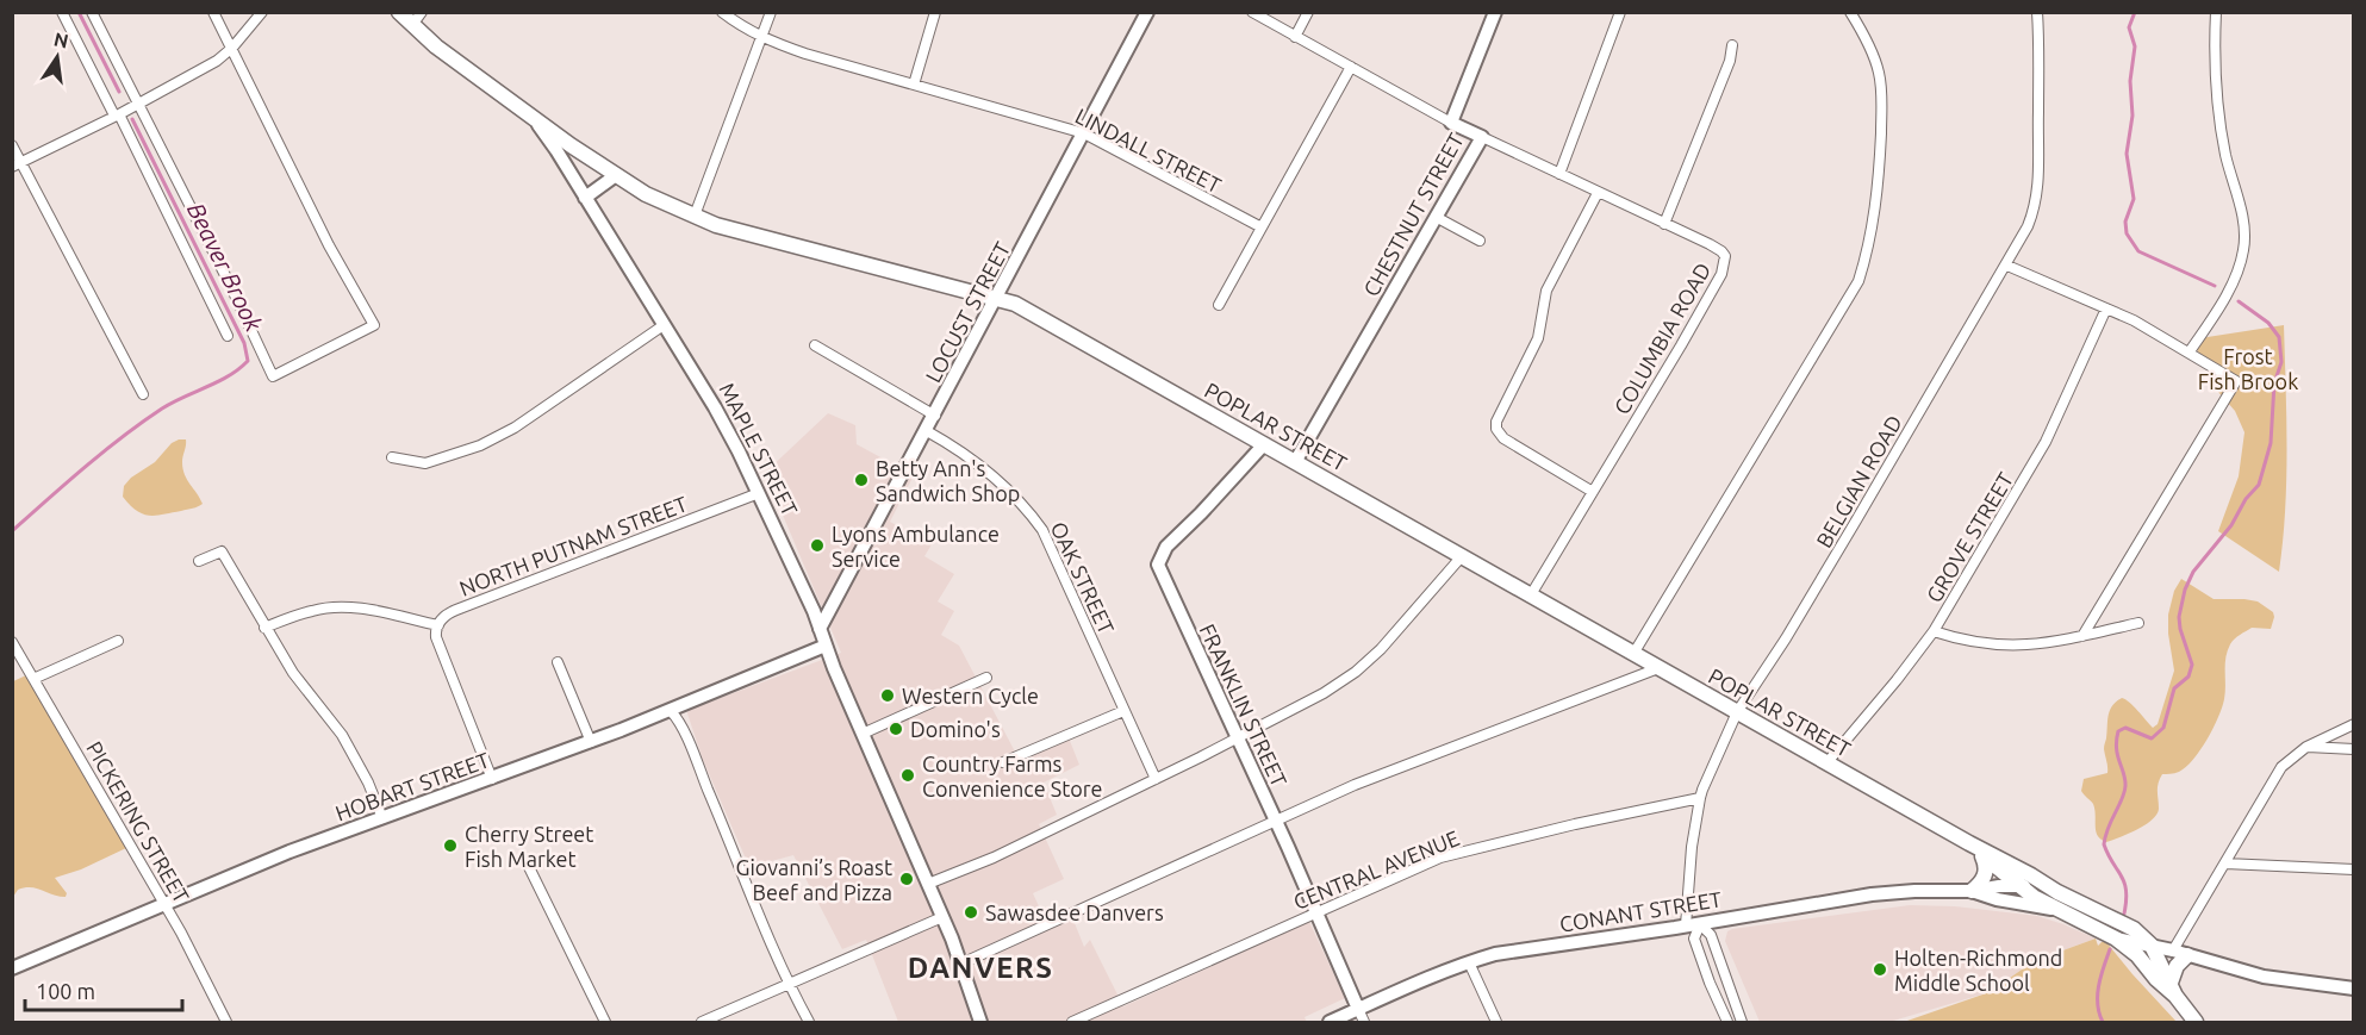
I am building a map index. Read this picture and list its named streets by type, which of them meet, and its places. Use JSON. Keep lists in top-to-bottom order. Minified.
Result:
{"streets":{"main road":["CHESTNUT STREET","LOCUST STREET","POPLAR STREET","MAPLE STREET","FRANKLIN STREET","HOBART STREET","CONANT STREET"],"street":["LINDALL STREET","COLUMBIA ROAD","BELGIAN ROAD","GROVE STREET","NORTH PUTNAM STREET","OAK STREET","PICKERING STREET","CENTRAL AVENUE"]},"crossings":[["LINDALL STREET","LOCUST STREET"],["CHESTNUT STREET","COLUMBIA ROAD"],["CHESTNUT STREET","POPLAR STREET"],["LOCUST STREET","POPLAR STREET"],["LOCUST STREET","MAPLE STREET"],["LOCUST STREET","OAK STREET"],["COLUMBIA ROAD","POPLAR STREET"],["POPLAR STREET","MAPLE STREET"],["POPLAR STREET","BELGIAN ROAD"],["POPLAR STREET","GROVE STREET"],["POPLAR STREET","FRANKLIN STREET"],["POPLAR STREET","CONANT STREET"],["MAPLE STREET","NORTH PUTNAM STREET"],["MAPLE STREET","HOBART STREET"],["FRANKLIN STREET","CENTRAL AVENUE"],["FRANKLIN STREET","CONANT STREET"],["HOBART STREET","PICKERING STREET"]],"districts":["DANVERS"],"water":["Beaver Brook"],"parks":["Frost Fish Brook"],"places":["Betty Ann's Sandwich Shop","Lyons Ambulance Service","Western Cycle","Domino's","Country Farms Convenience Store","Cherry Street Fish Market","Giovanni’s Roast Beef and Pizza","Sawasdee Danvers","Holten-Richmond Middle School"],"scale_bar":"100 m","north":"top"}
